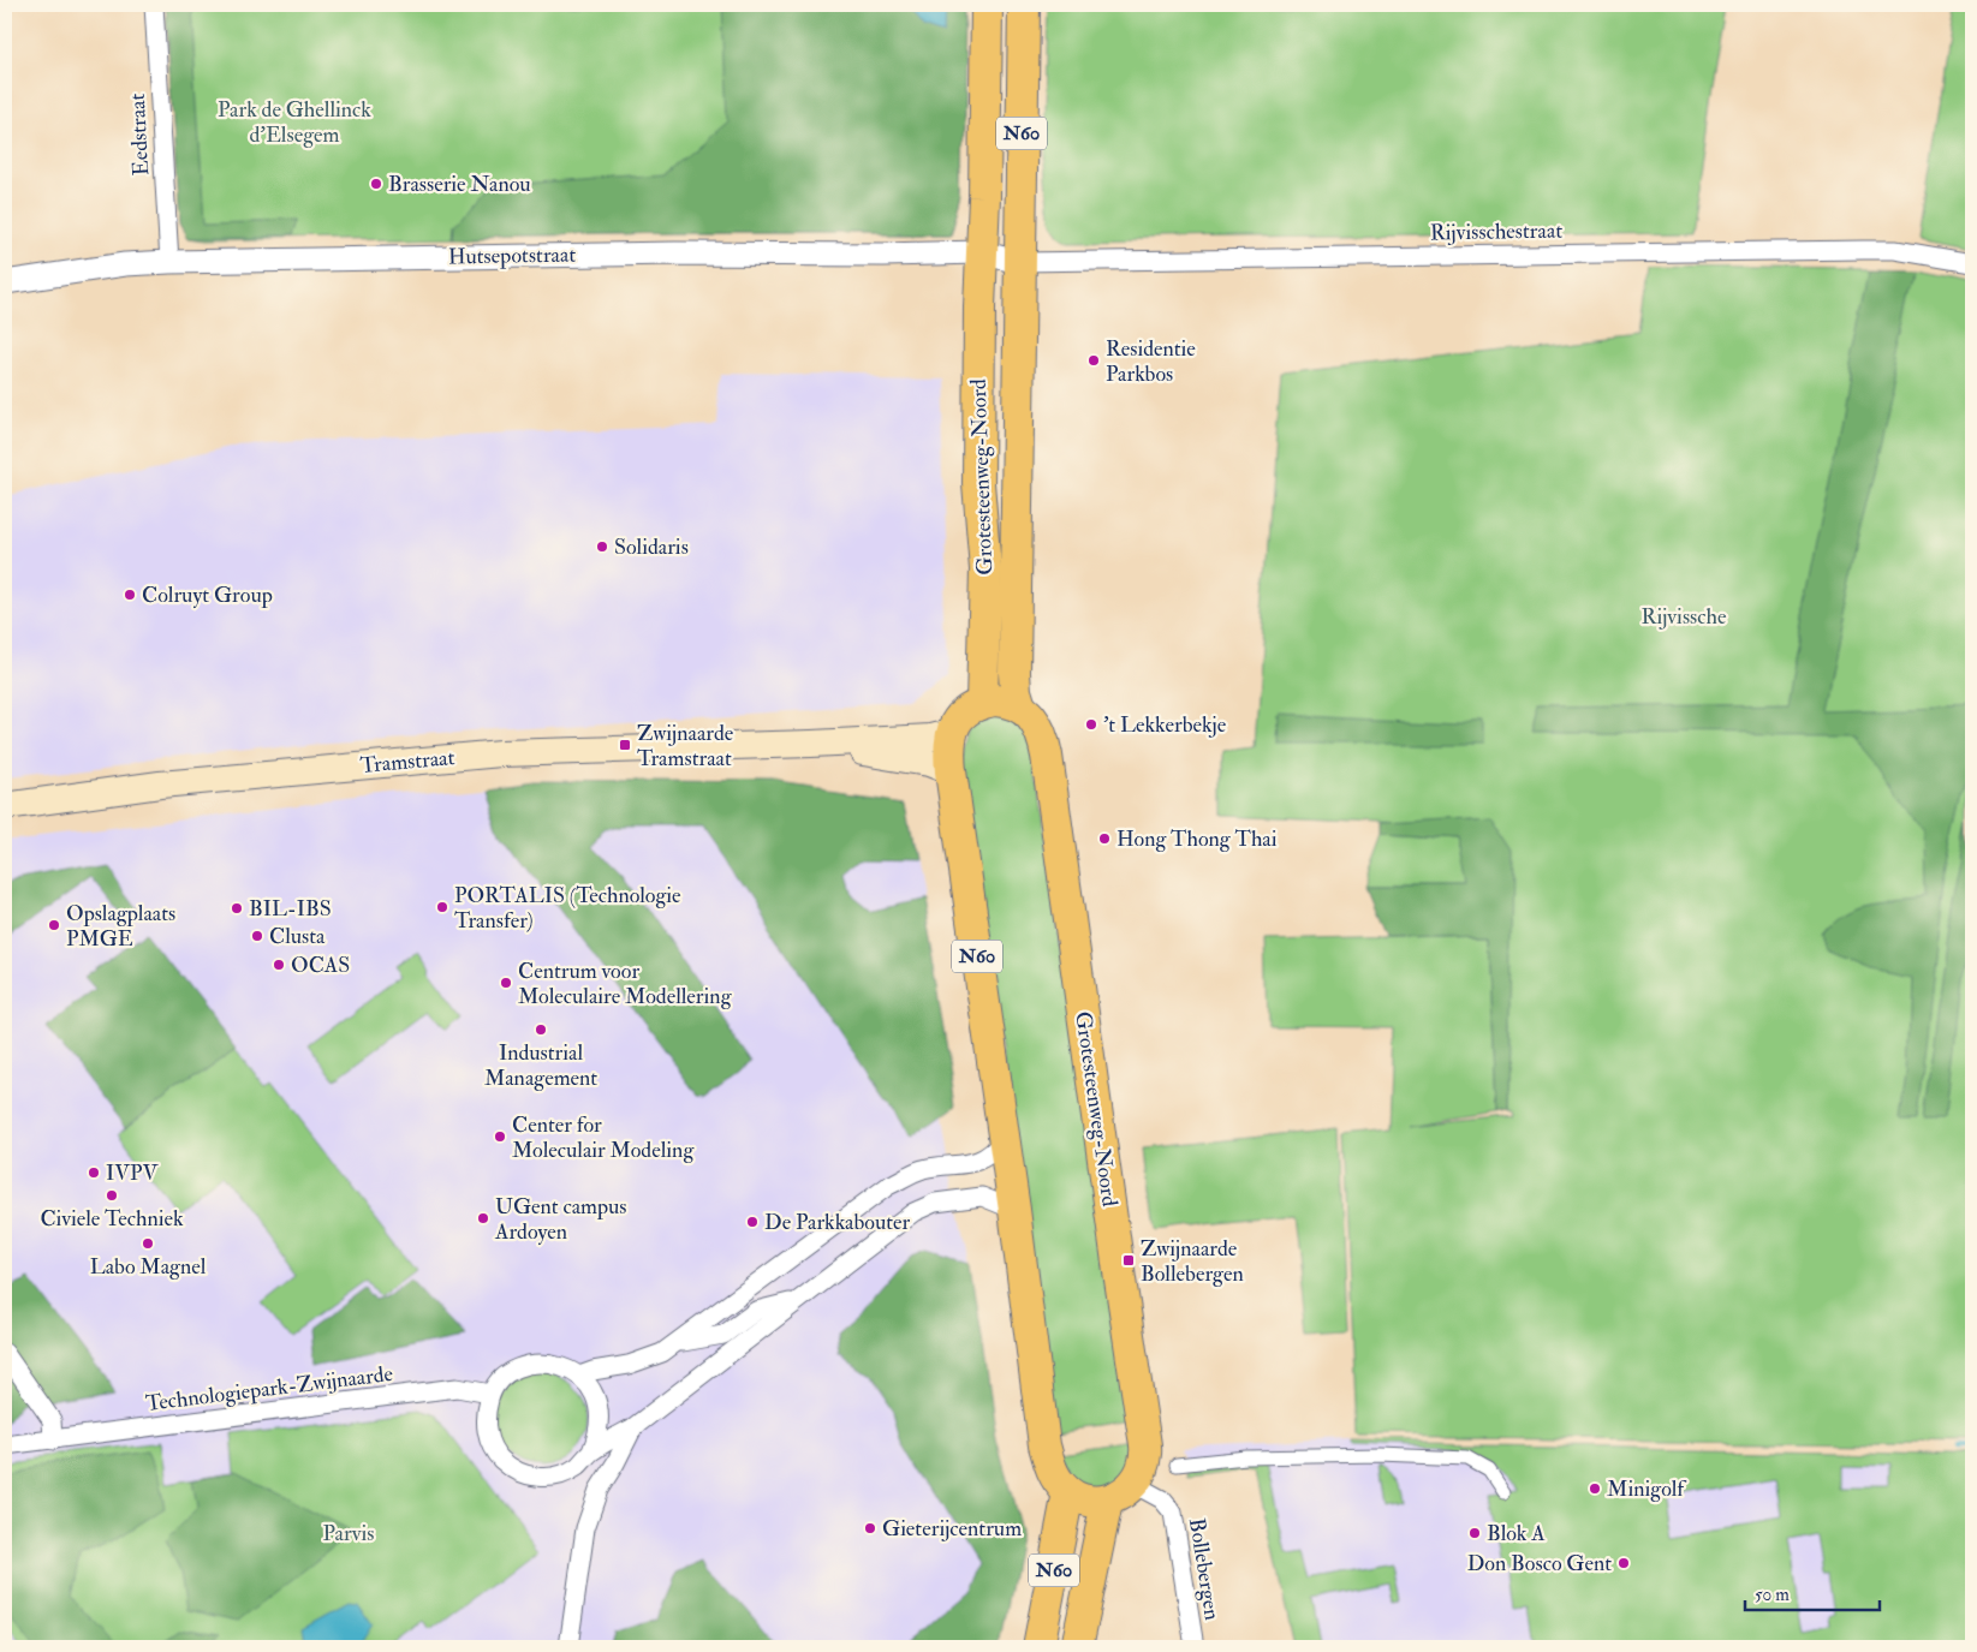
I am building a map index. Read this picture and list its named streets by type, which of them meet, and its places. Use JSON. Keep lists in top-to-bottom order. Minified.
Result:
{"streets":{"highway":["N60","Grotesteenweg-Noord"],"main road":["Tramstraat"],"street":["Eedstraat","Rijvisschestraat","Hutsepotstraat","Technologiepark-Zwijnaarde","Bollebergen"]},"crossings":[["N60","Rijvisschestraat"],["N60","Hutsepotstraat"],["N60","Grotesteenweg-Noord"],["N60","Tramstraat"],["Eedstraat","Hutsepotstraat"],["Rijvisschestraat","Hutsepotstraat"],["Rijvisschestraat","Grotesteenweg-Noord"],["Hutsepotstraat","Grotesteenweg-Noord"],["Grotesteenweg-Noord","Bollebergen"]],"parks":["Park de Ghellinck d'Elsegem","Rijvissche","Parvis"],"places":{"other":["Brasserie Nanou","Residentie Parkbos","Solidaris","Colruyt Group","'t Lekkerbekje","Hong Thong Thai","PORTALIS (Technologie Transfer)","BIL-IBS","Opslagplaats PMGE","Clusta","OCAS","Centrum voor Moleculaire Modellering","Industrial Management","Center for Moleculair Modeling","IVPV","Civiele Techniek","UGent campus Ardoyen","De Parkkabouter","Labo Magnel","Minigolf","Gieterijcentrum","Blok A","Don Bosco Gent"],"transit":["Zwijnaarde Tramstraat","Zwijnaarde Bollebergen"]},"scale_bar":"50 m"}
